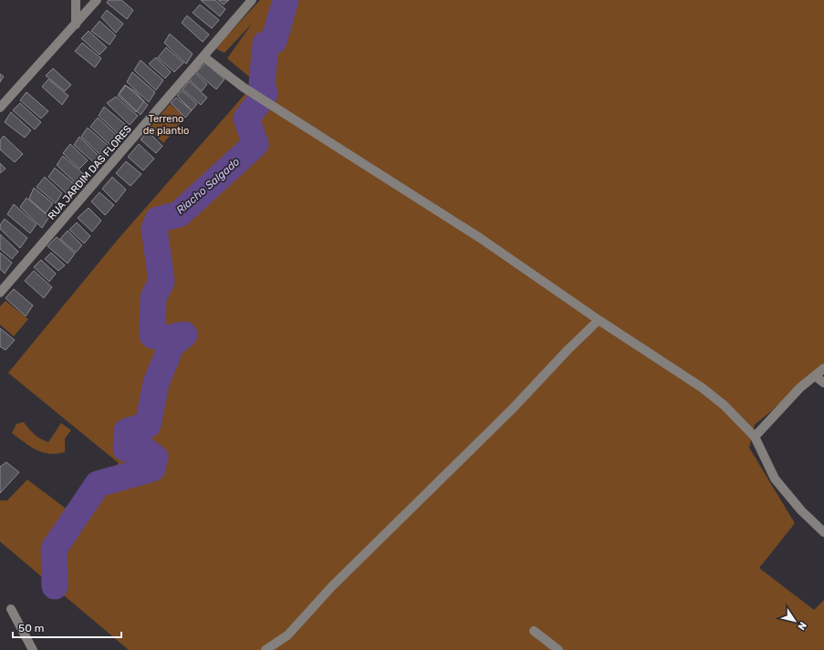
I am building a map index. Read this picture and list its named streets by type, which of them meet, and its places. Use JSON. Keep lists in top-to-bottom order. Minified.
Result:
{"streets":{"street":["RUA JARDIM DAS FLORES"]},"water":["Riacho Salgado"],"parks":["Terreno de plantio"],"scale_bar":"50 m","north":"bottom right"}
